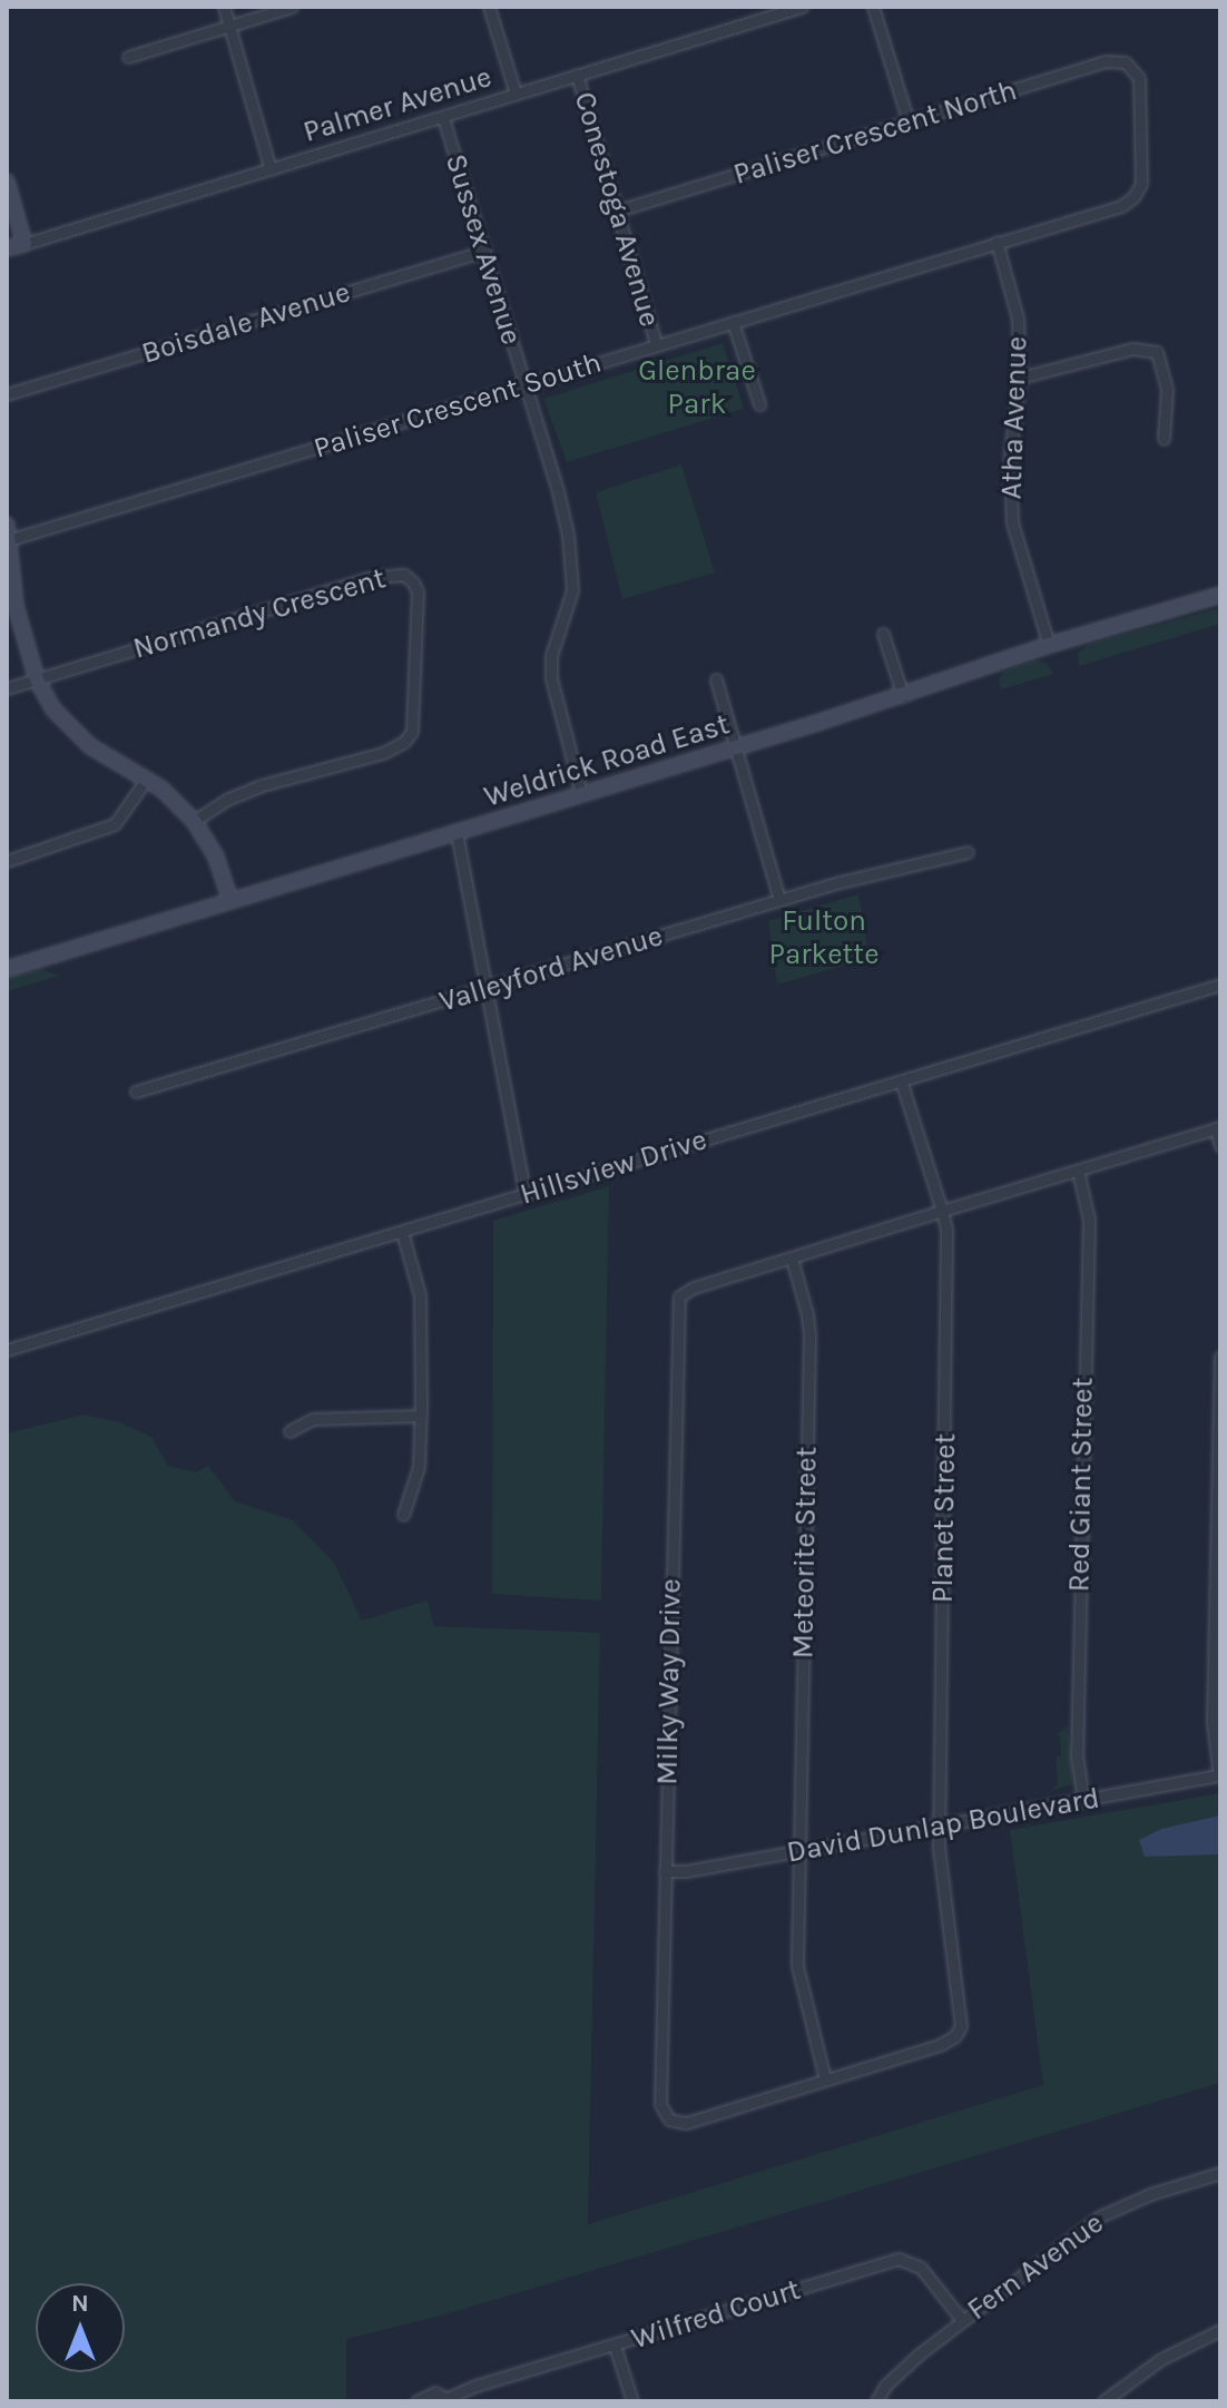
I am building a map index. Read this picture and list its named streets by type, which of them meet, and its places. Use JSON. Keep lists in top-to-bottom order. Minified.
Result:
{"streets":{"street":["Palmer Avenue","Paliser Crescent North","Conestoga Avenue","Sussex Avenue","Boisdale Avenue","Paliser Crescent South","Atha Avenue","Normandy Crescent","Weldrick Road East","Valleyford Avenue","Hillsview Drive","Red Giant Street","Planet Street","Meteorite Street","Milky Way Drive","David Dunlap Boulevard","Fern Avenue","Wilfred Court"]},"crossings":[["Palmer Avenue","Conestoga Avenue"],["Palmer Avenue","Sussex Avenue"],["Paliser Crescent North","Conestoga Avenue"],["Paliser Crescent North","Paliser Crescent South"],["Conestoga Avenue","Paliser Crescent South"],["Sussex Avenue","Boisdale Avenue"],["Sussex Avenue","Paliser Crescent South"],["Sussex Avenue","Weldrick Road East"],["Paliser Crescent South","Atha Avenue"],["Atha Avenue","Weldrick Road East"],["Hillsview Drive","Planet Street"],["Red Giant Street","Milky Way Drive"],["Red Giant Street","David Dunlap Boulevard"],["Planet Street","Milky Way Drive"],["Planet Street","David Dunlap Boulevard"],["Meteorite Street","Milky Way Drive"],["Meteorite Street","David Dunlap Boulevard"],["Milky Way Drive","David Dunlap Boulevard"],["Fern Avenue","Wilfred Court"]],"parks":["Glenbrae Park","Fulton Parkette"],"north":"top"}
